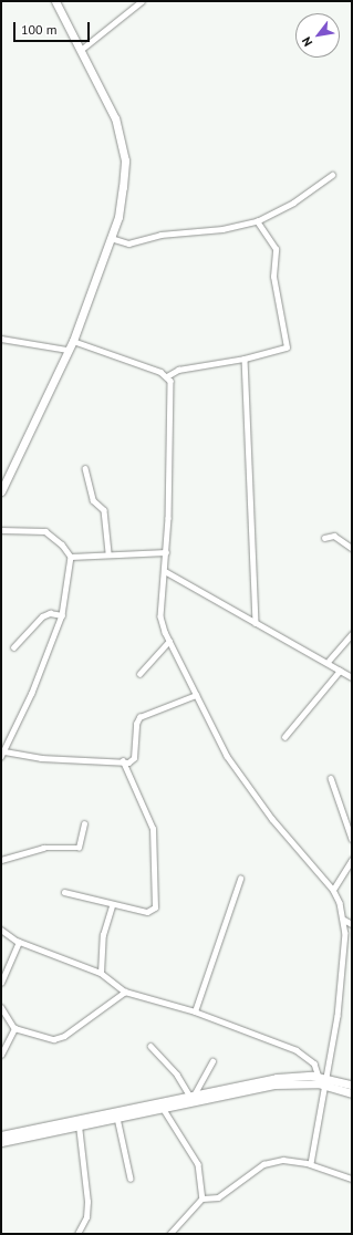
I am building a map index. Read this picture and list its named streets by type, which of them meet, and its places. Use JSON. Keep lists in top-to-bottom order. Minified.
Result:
{"scale_bar":"100 m","north":"bottom left"}
